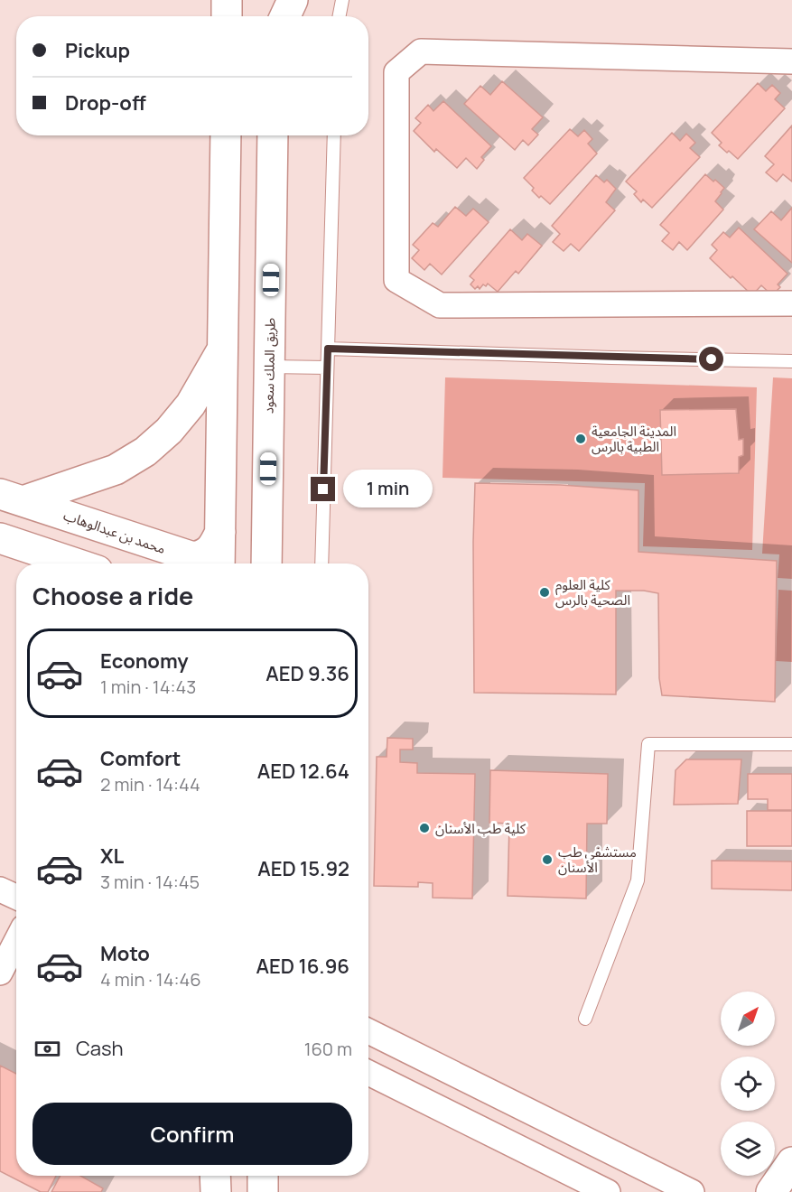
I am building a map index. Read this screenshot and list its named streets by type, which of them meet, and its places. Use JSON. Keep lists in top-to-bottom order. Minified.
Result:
{"streets":{"street":["طريق الملك سعود","محمد بن عبدالوهاب"]},"places":["المدينة الجامعية الطبية بالرس","كلية العلوم الصحية بالرس","كلية طب الأسنان","مستشفى طب الأسنان"],"north":"top right","page":{"banner":["Pickup","Drop-off"],"bubble":"1 min","heading":"Choose a ride","list":[{"name":"Economy","note":"1 min · 14:43","value":"AED 9.36"},{"name":"Comfort","note":"2 min · 14:44","value":"AED 12.64"},{"name":"XL","note":"3 min · 14:45","value":"AED 15.92"},{"name":"Moto","note":"4 min · 14:46","value":"AED 16.96"}],"pay":["Cash","160 m"],"buttons":"Confirm"}}
